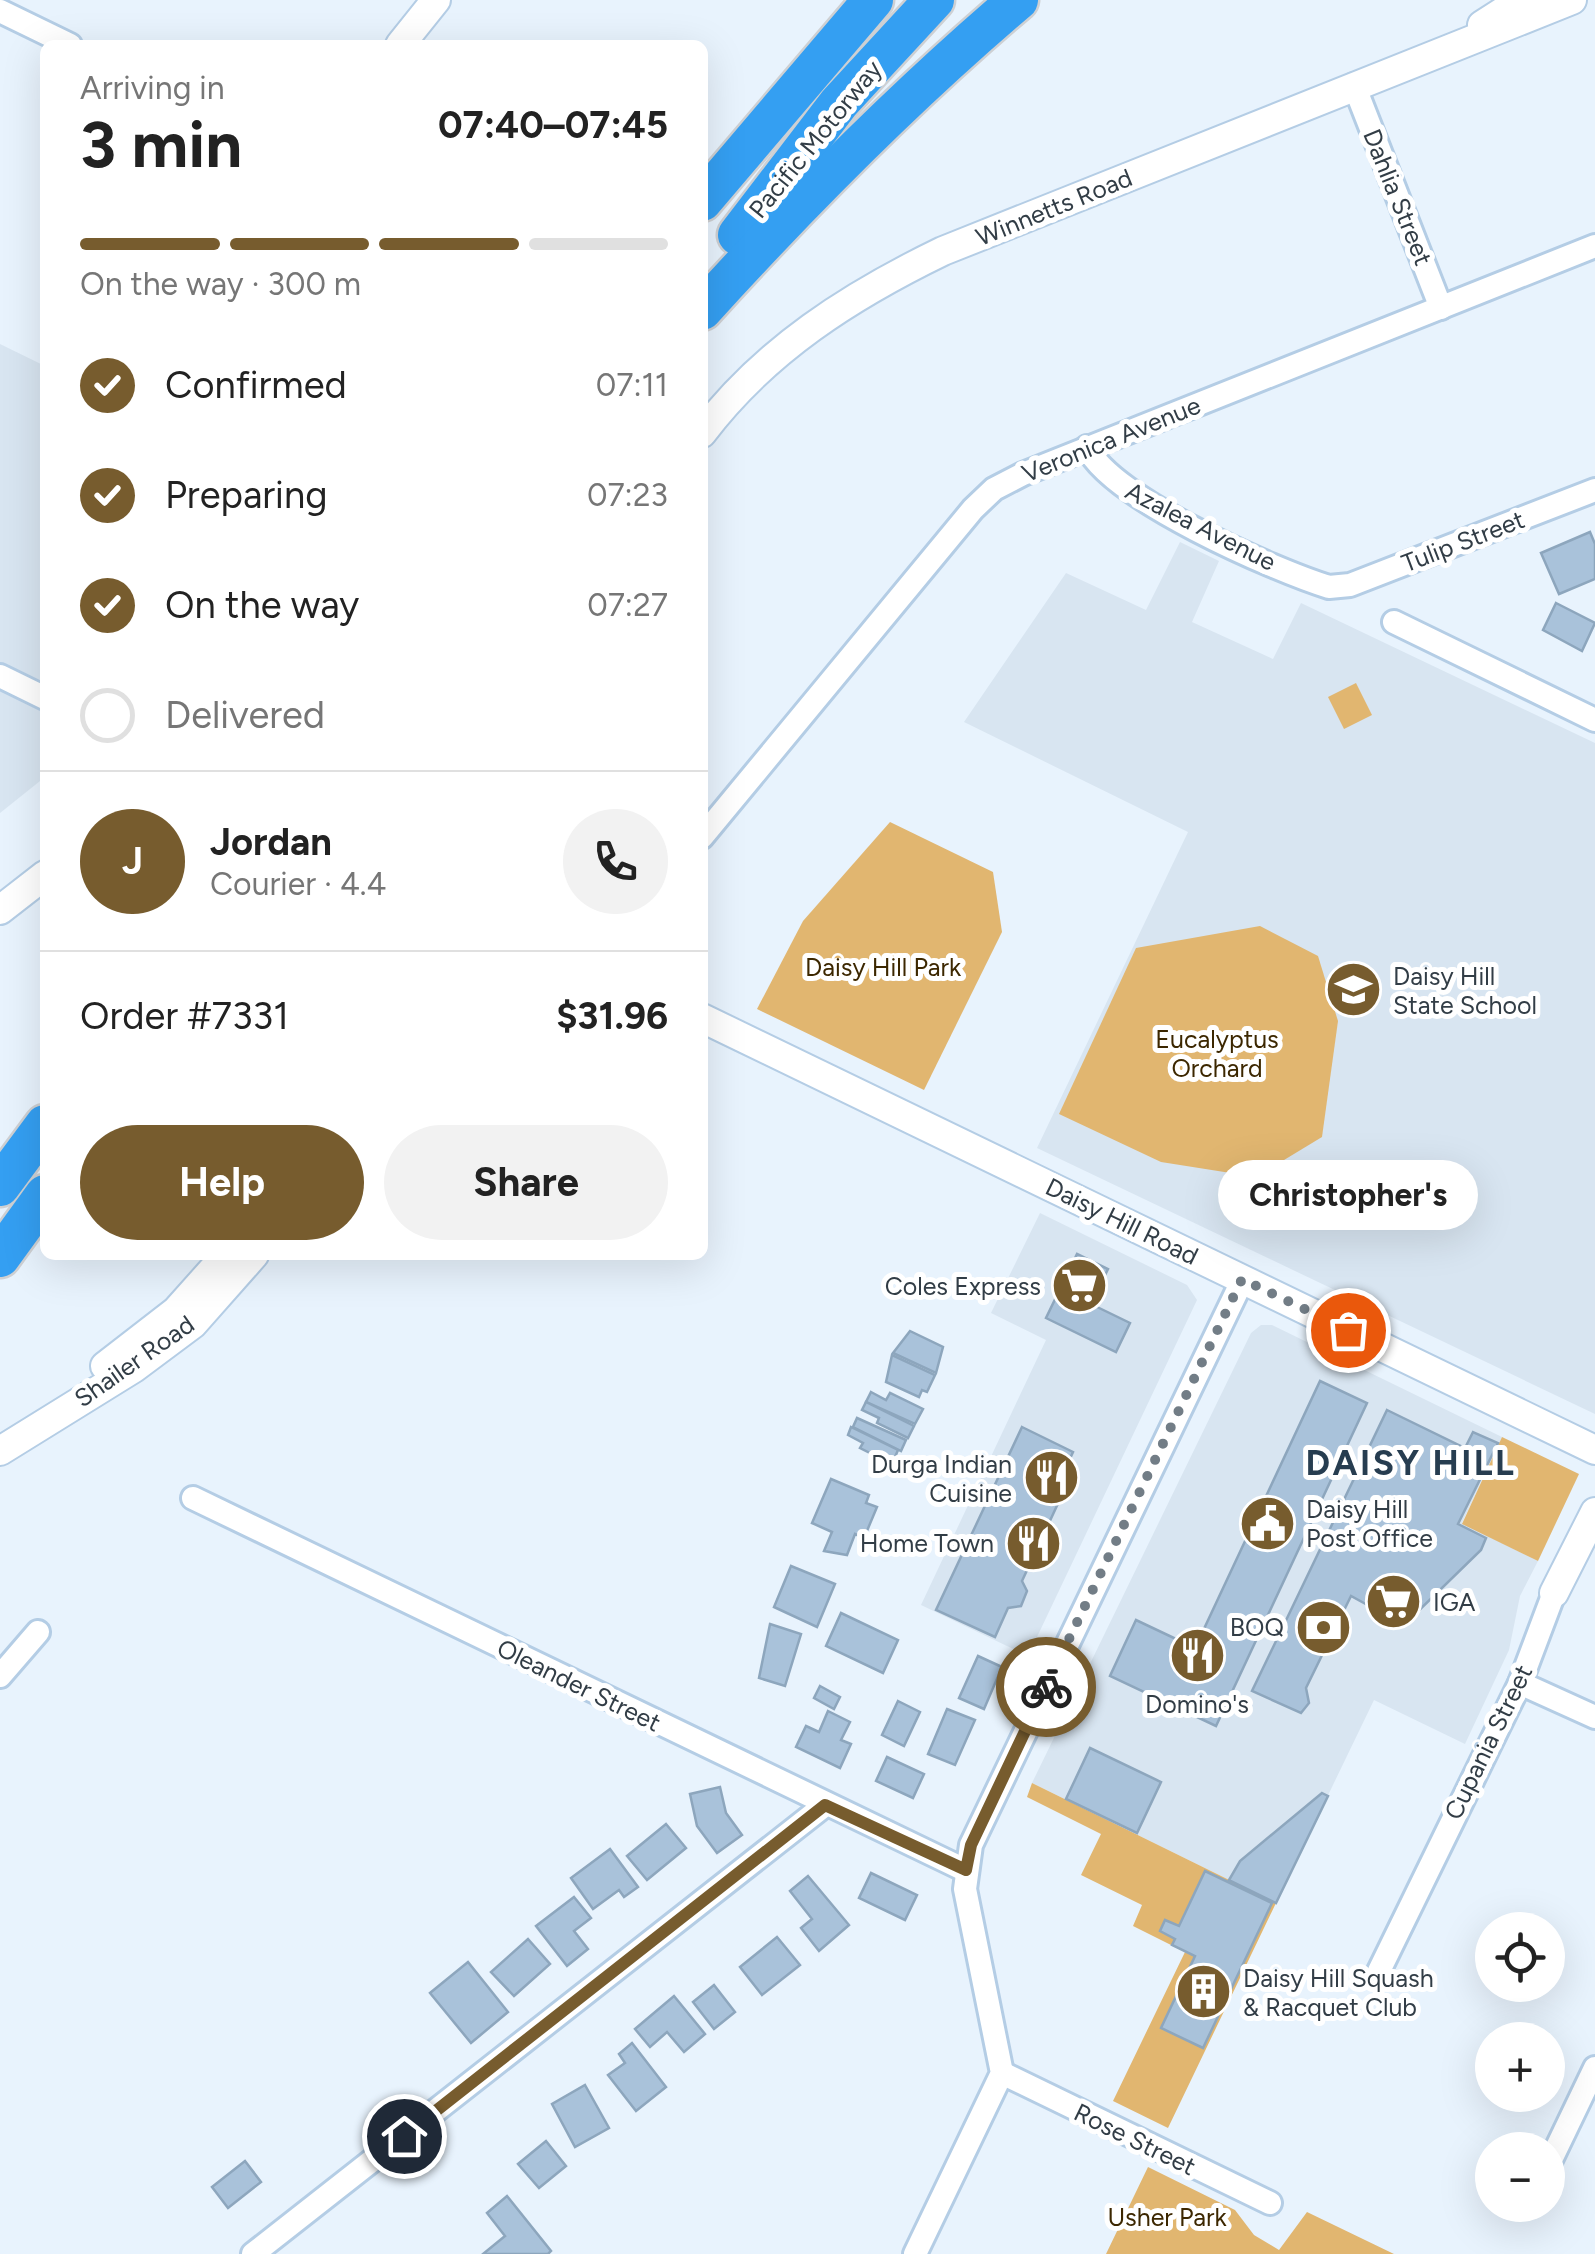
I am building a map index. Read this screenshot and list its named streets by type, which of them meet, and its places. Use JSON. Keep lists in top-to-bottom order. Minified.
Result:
{"streets":{"highway":["Pacific Motorway"],"street":["Dahlia Street","Winnetts Road","Veronica Avenue","Azalea Avenue","Tulip Street","Daisy Hill Road","Shailer Road","Oleander Street","Cupania Street","Rose Street"]},"crossings":[["Dahlia Street","Winnetts Road"],["Dahlia Street","Veronica Avenue"],["Veronica Avenue","Azalea Avenue"],["Azalea Avenue","Tulip Street"]],"districts":["DAISY HILL"],"parks":["Daisy Hill Park","Eucalyptus Orchard","Usher Park"],"places":{"school or university":["Daisy Hill State School"],"supermarket":["Coles Express","IGA"],"other":["Christopher's"],"restaurant":["Durga Indian Cuisine","Home Town","Domino's"],"public building":["Daisy Hill Post Office"],"bank":["BOQ"],"building":["Daisy Hill Squash & Racquet Club"]},"page":{"heading":["3 min","Arriving in","07:40–07:45"],"panel":["Jordan","Courier · 4.4","Order #7331","$31.96"],"bar":"On the way · 300 m","list":[["Confirmed","07:11"],["Preparing","07:23"],["On the way","07:27"],"Delivered"],"round":"J","buttons":["Help","Share"],"bubble":"Christopher's","map_buttons":["+","−"]}}
